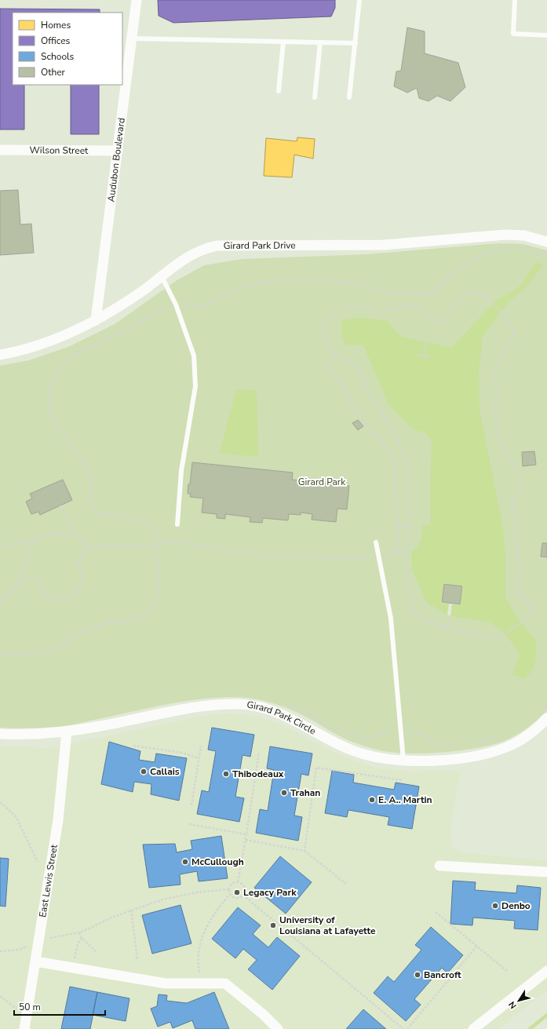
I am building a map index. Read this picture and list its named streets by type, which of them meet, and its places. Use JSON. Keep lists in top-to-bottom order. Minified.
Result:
{"streets":{"street":["Wilson Street","Audubon Boulevard","Girard Park Drive","Girard Park Circle","East Lewis Street"]},"crossings":[["Wilson Street","Audubon Boulevard"],["Audubon Boulevard","Girard Park Drive"],["Girard Park Circle","East Lewis Street"]],"parks":["Girard Park"],"places":["Callais","Thibodeaux","Trahan","E. A.. Martin","McCullough","Legacy Park","Denbo","University of Louisiana at Lafayette","Bancroft"],"legend":["Homes","Offices","Schools","Other"],"scale_bar":"50 m","north":"bottom left"}
